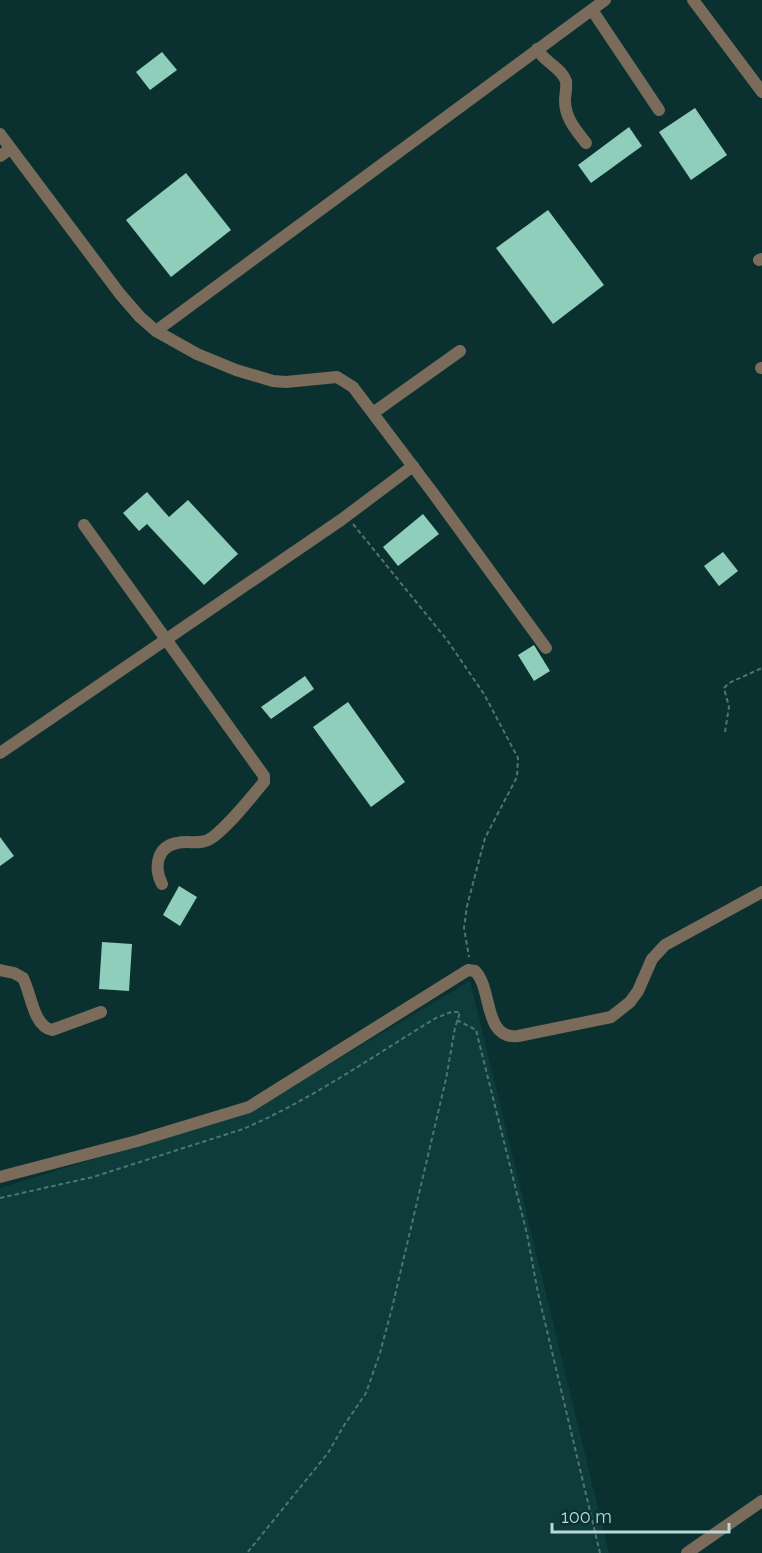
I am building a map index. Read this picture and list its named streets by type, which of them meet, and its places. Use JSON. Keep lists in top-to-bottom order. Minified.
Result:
{"scale_bar":"100 m"}
